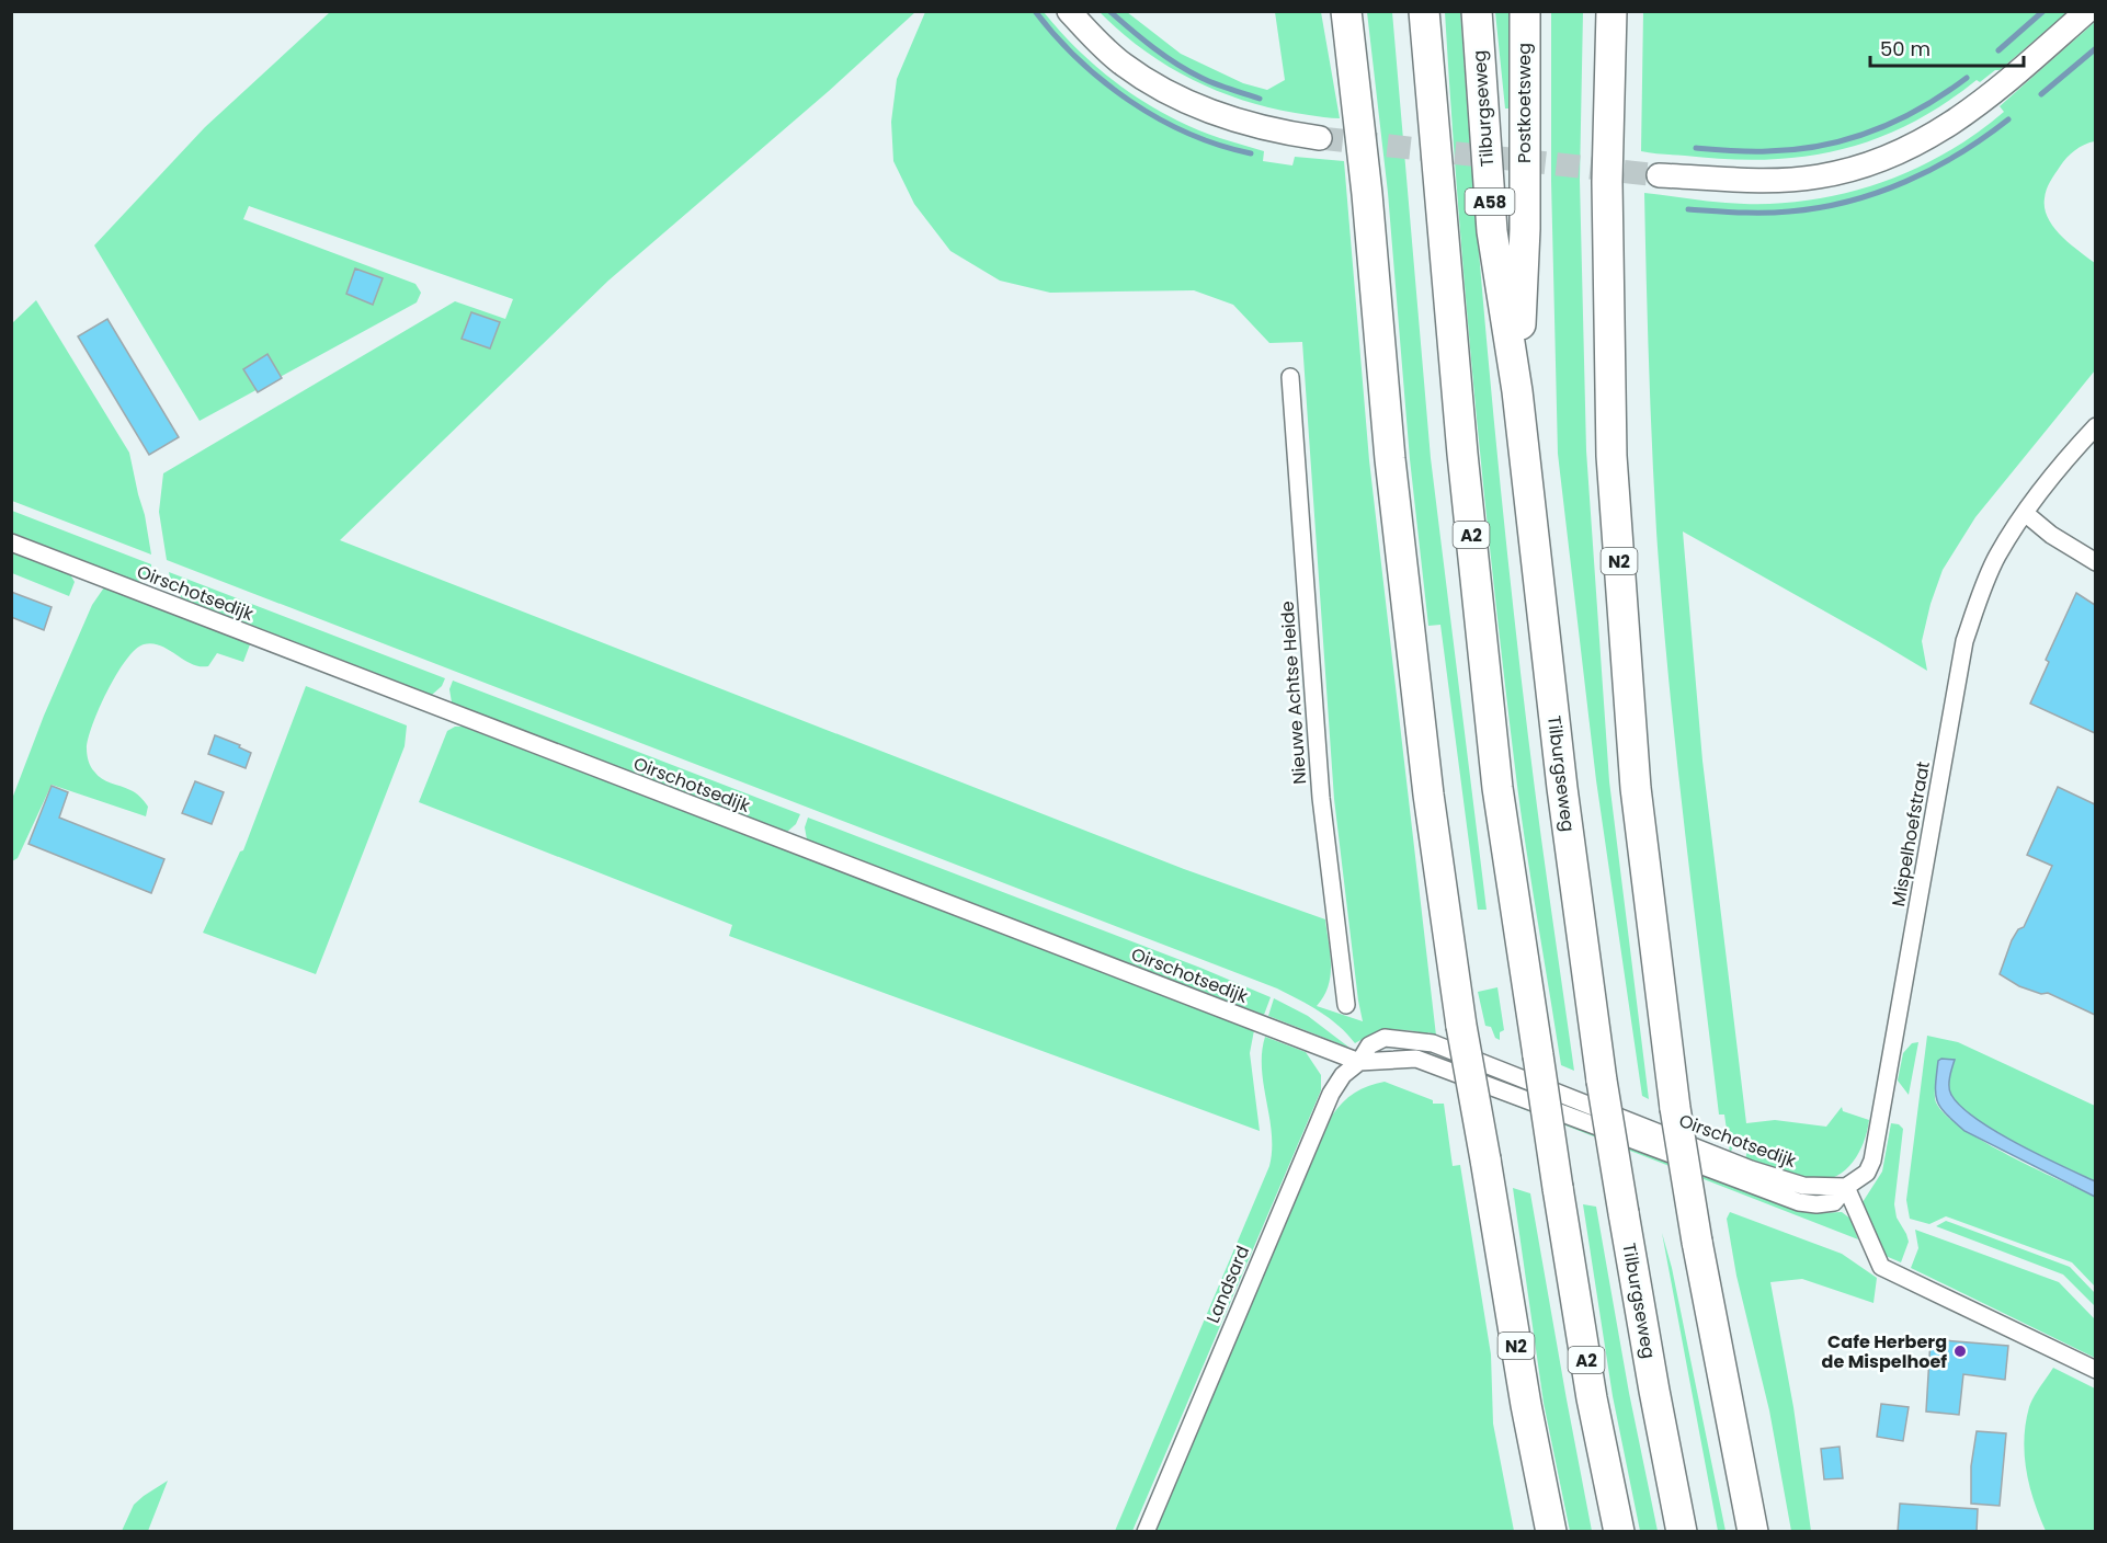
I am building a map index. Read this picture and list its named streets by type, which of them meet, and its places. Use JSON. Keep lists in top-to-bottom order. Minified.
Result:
{"streets":{"highway":["Postkoetsweg","Tilburgseweg","A58","A2","N2"],"street":["Oirschotsedijk","Nieuwe Achtse Heide","Mispelhoefstraat","Landsard"]},"crossings":[["Postkoetsweg","Tilburgseweg"],["Oirschotsedijk","Mispelhoefstraat"],["Oirschotsedijk","Landsard"]],"places":["Cafe Herberg de Mispelhoef"],"scale_bar":"50 m"}
